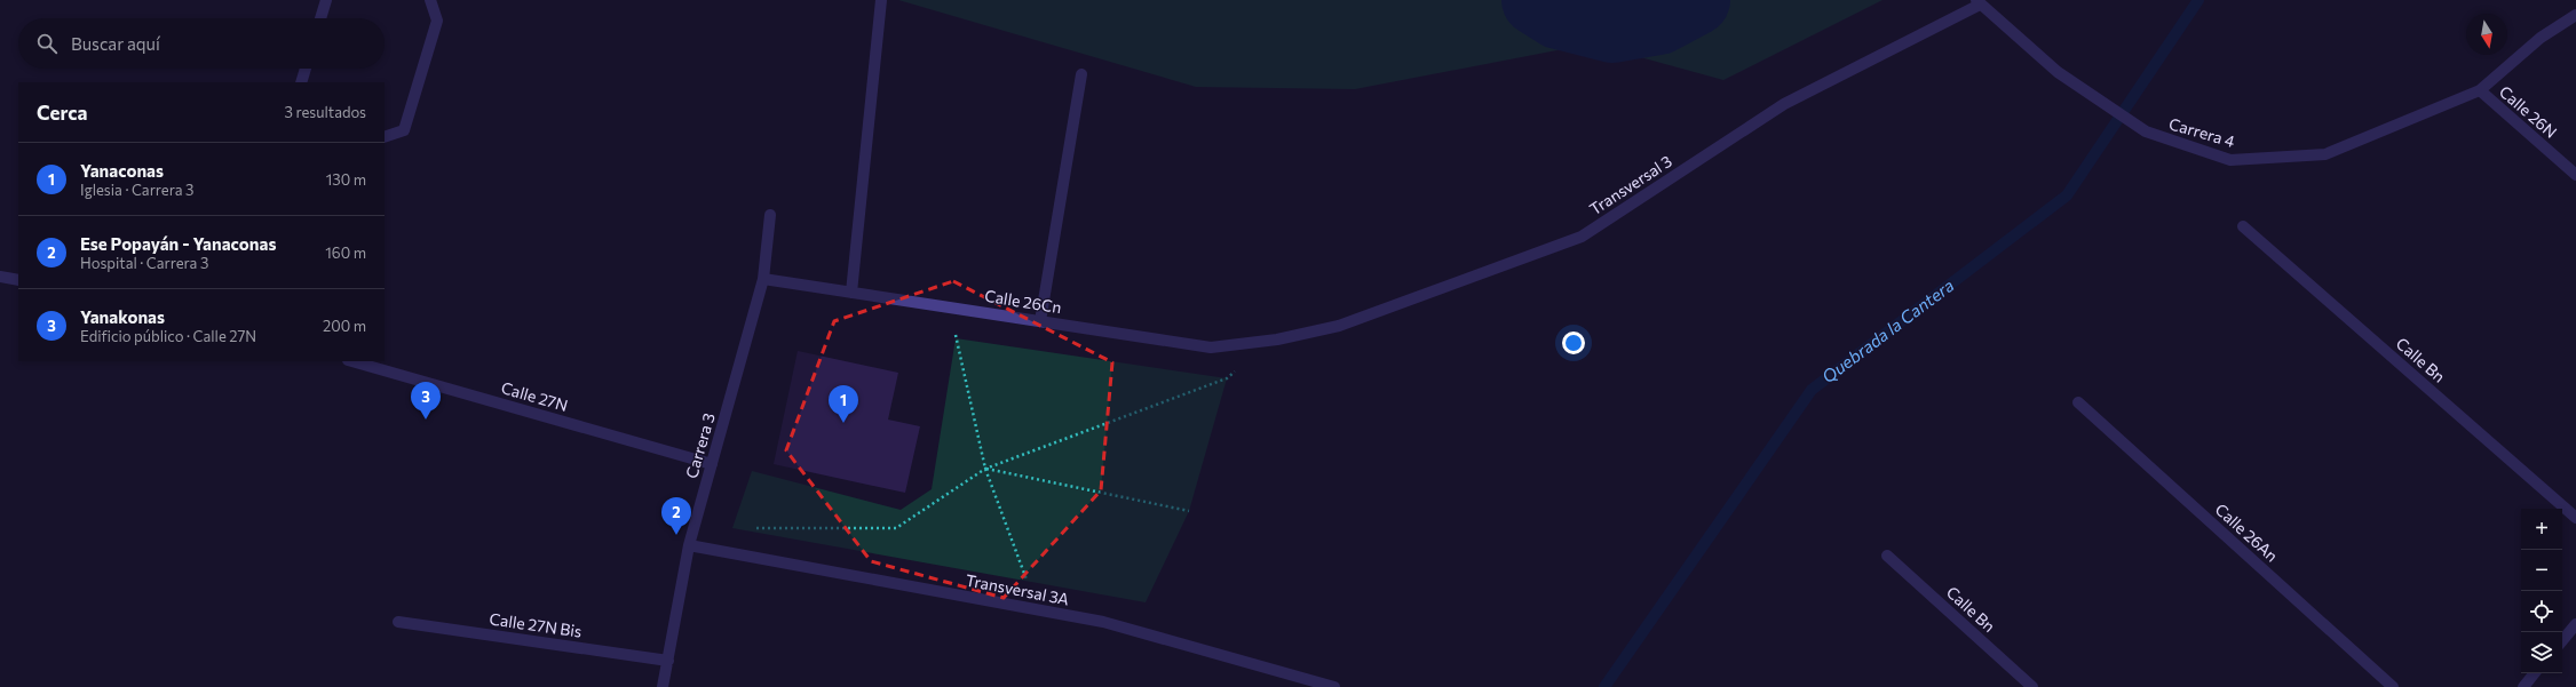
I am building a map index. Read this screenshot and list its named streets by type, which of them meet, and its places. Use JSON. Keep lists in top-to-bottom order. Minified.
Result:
{"streets":{"street":["Calle 26N","Carrera 4","Transversal 3","Calle 26Cn","Calle Bn","Calle 27N","Carrera 3","Calle 26An","Transversal 3A","Calle 27N Bis"]},"crossings":[["Calle 26N","Carrera 4"],["Carrera 4","Transversal 3"],["Transversal 3","Calle 26Cn"],["Calle 26Cn","Carrera 3"],["Calle 27N","Carrera 3"],["Carrera 3","Transversal 3A"],["Carrera 3","Calle 27N Bis"]],"water":["Quebrada la Cantera"],"north":"bottom","page":{"search":"Buscar aquí","heading":["Cerca","3 resultados"],"list":[{"mark":"1","name":"Yanaconas","note":"Iglesia · Carrera 3","value":"130 m"},{"mark":"2","name":"Ese Popayán - Yanaconas","note":"Hospital · Carrera 3","value":"160 m"},{"mark":"3","name":"Yanakonas","note":"Edificio público · Calle 27N","value":"200 m"}],"pins":["3","1","2"],"map_buttons":["+","−"]}}
